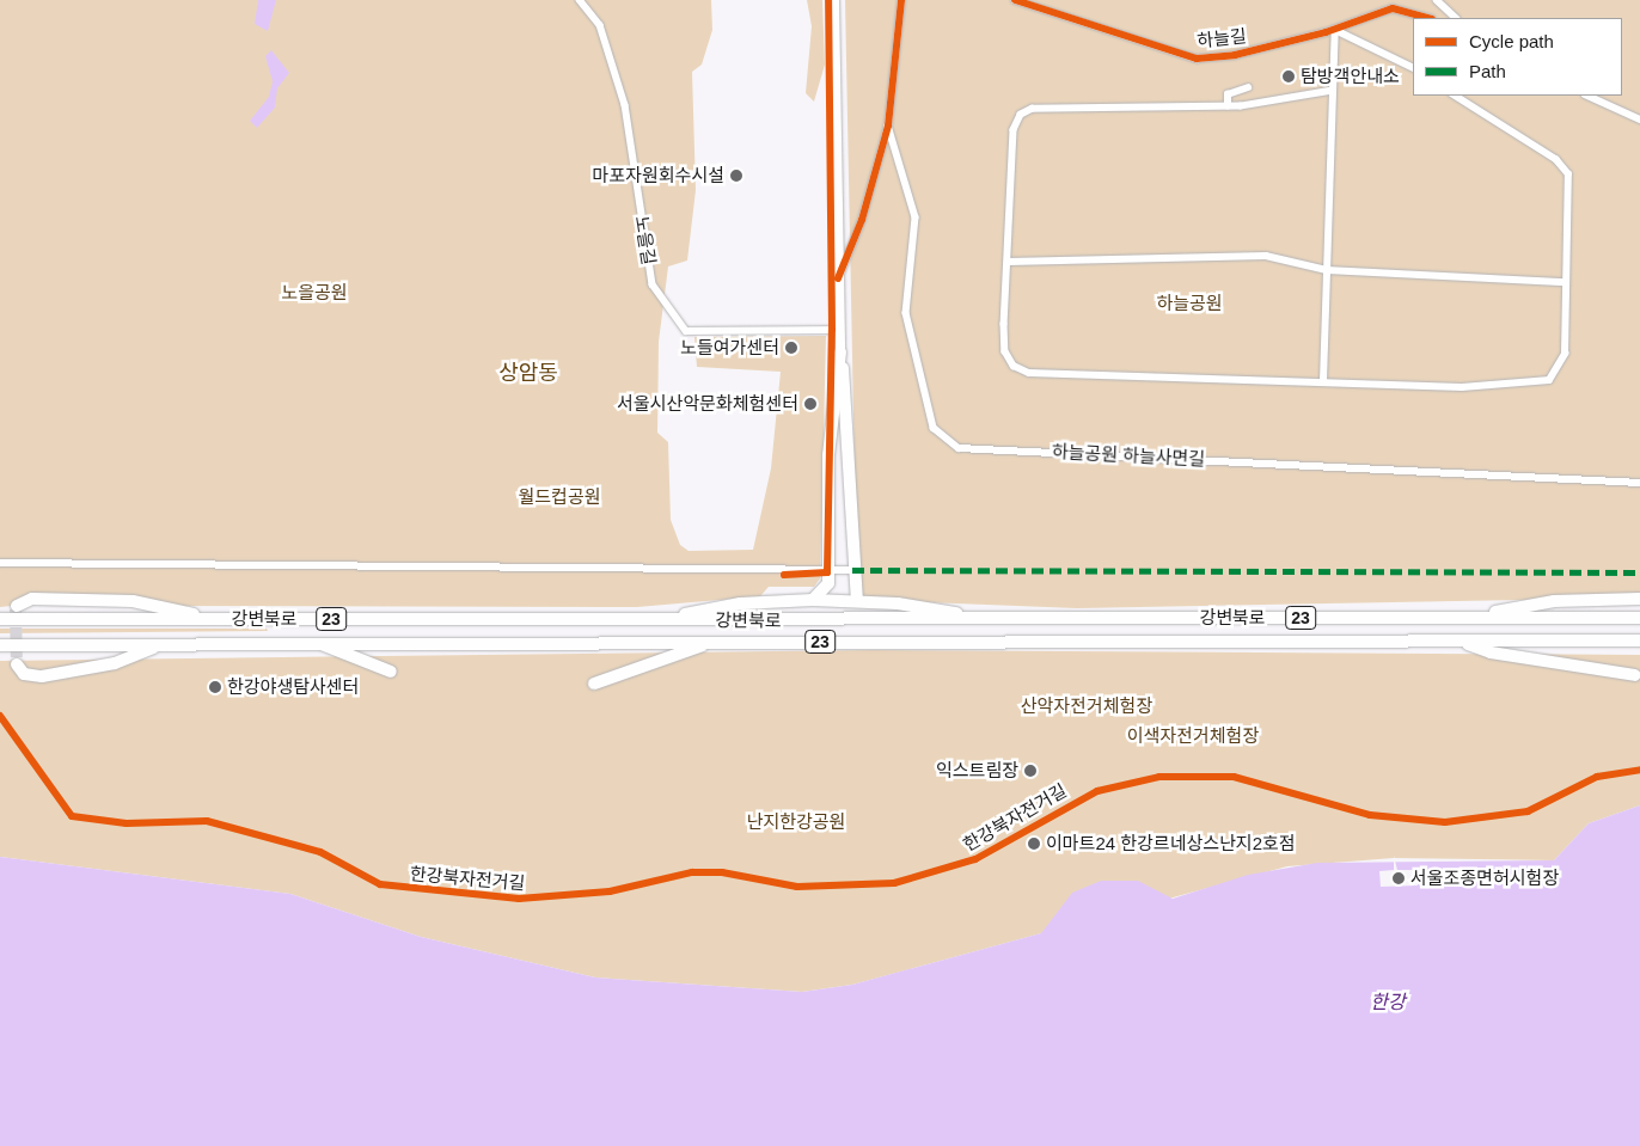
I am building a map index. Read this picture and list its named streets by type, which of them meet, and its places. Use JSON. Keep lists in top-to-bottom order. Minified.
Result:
{"streets":{"highway":["강변북로","23"],"street":["하늘길","노을길","하늘공원 하늘사면길"],"cycle path":["한강북자전거길"]},"districts":["상암동"],"water":["한강"],"parks":["노을공원","하늘공원","월드컵공원","산악자전거체험장","이색자전거체험장","난지한강공원"],"places":["탐방객안내소","마포자원회수시설","노들여가센터","서울시산악문화체험센터","한강야생탐사센터","익스트림장","이마트24 한강르네상스난지2호점","서울조종면허시험장"],"legend":["Cycle path","Path"]}
